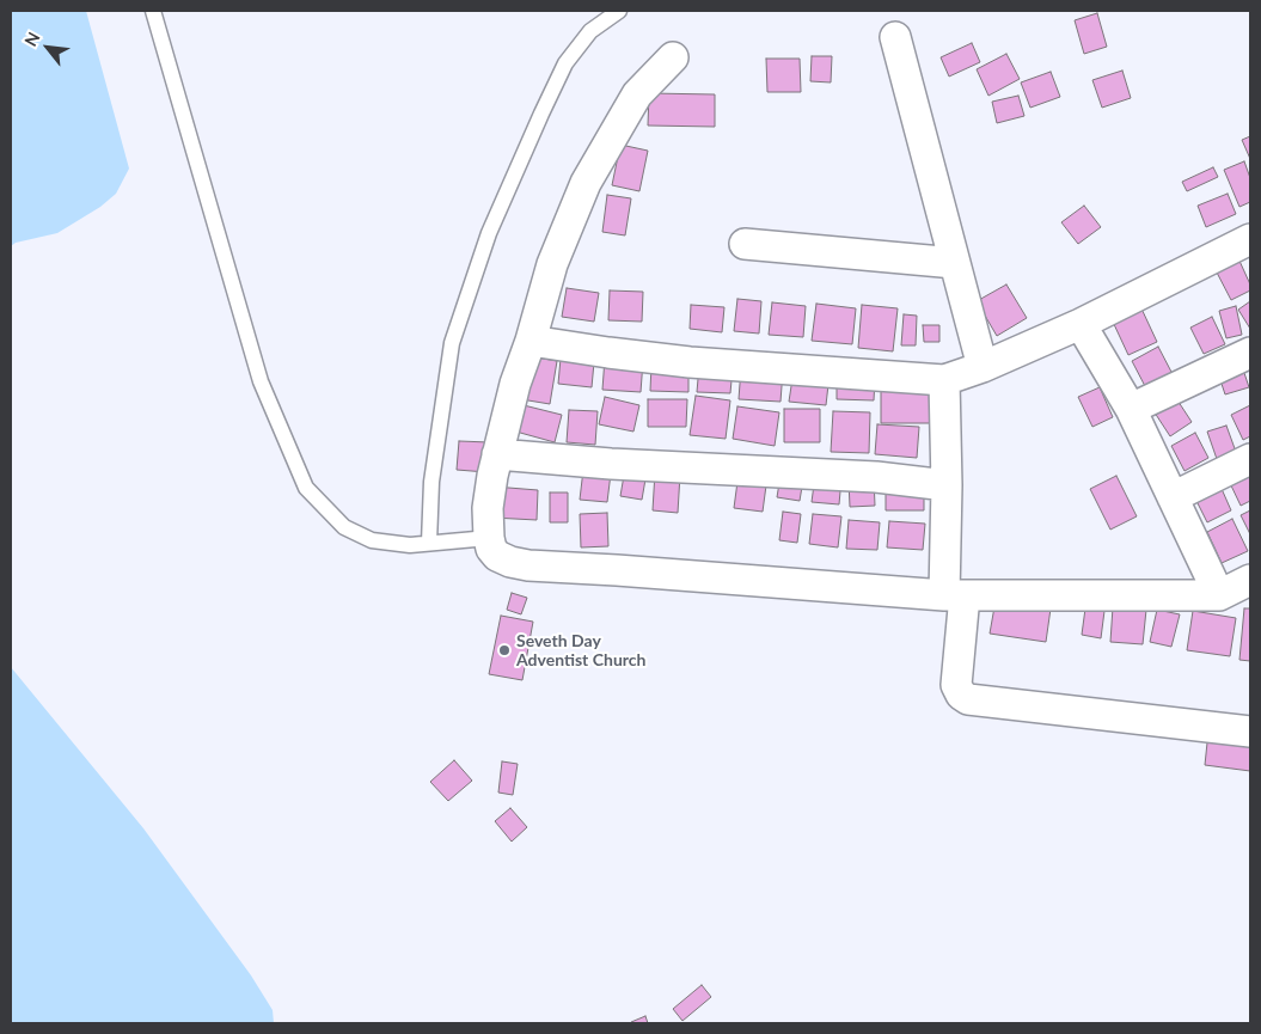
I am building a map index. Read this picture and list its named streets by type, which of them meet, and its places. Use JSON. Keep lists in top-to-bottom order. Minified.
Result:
{"places":["Seveth Day Adventist Church"],"north":"top left"}
